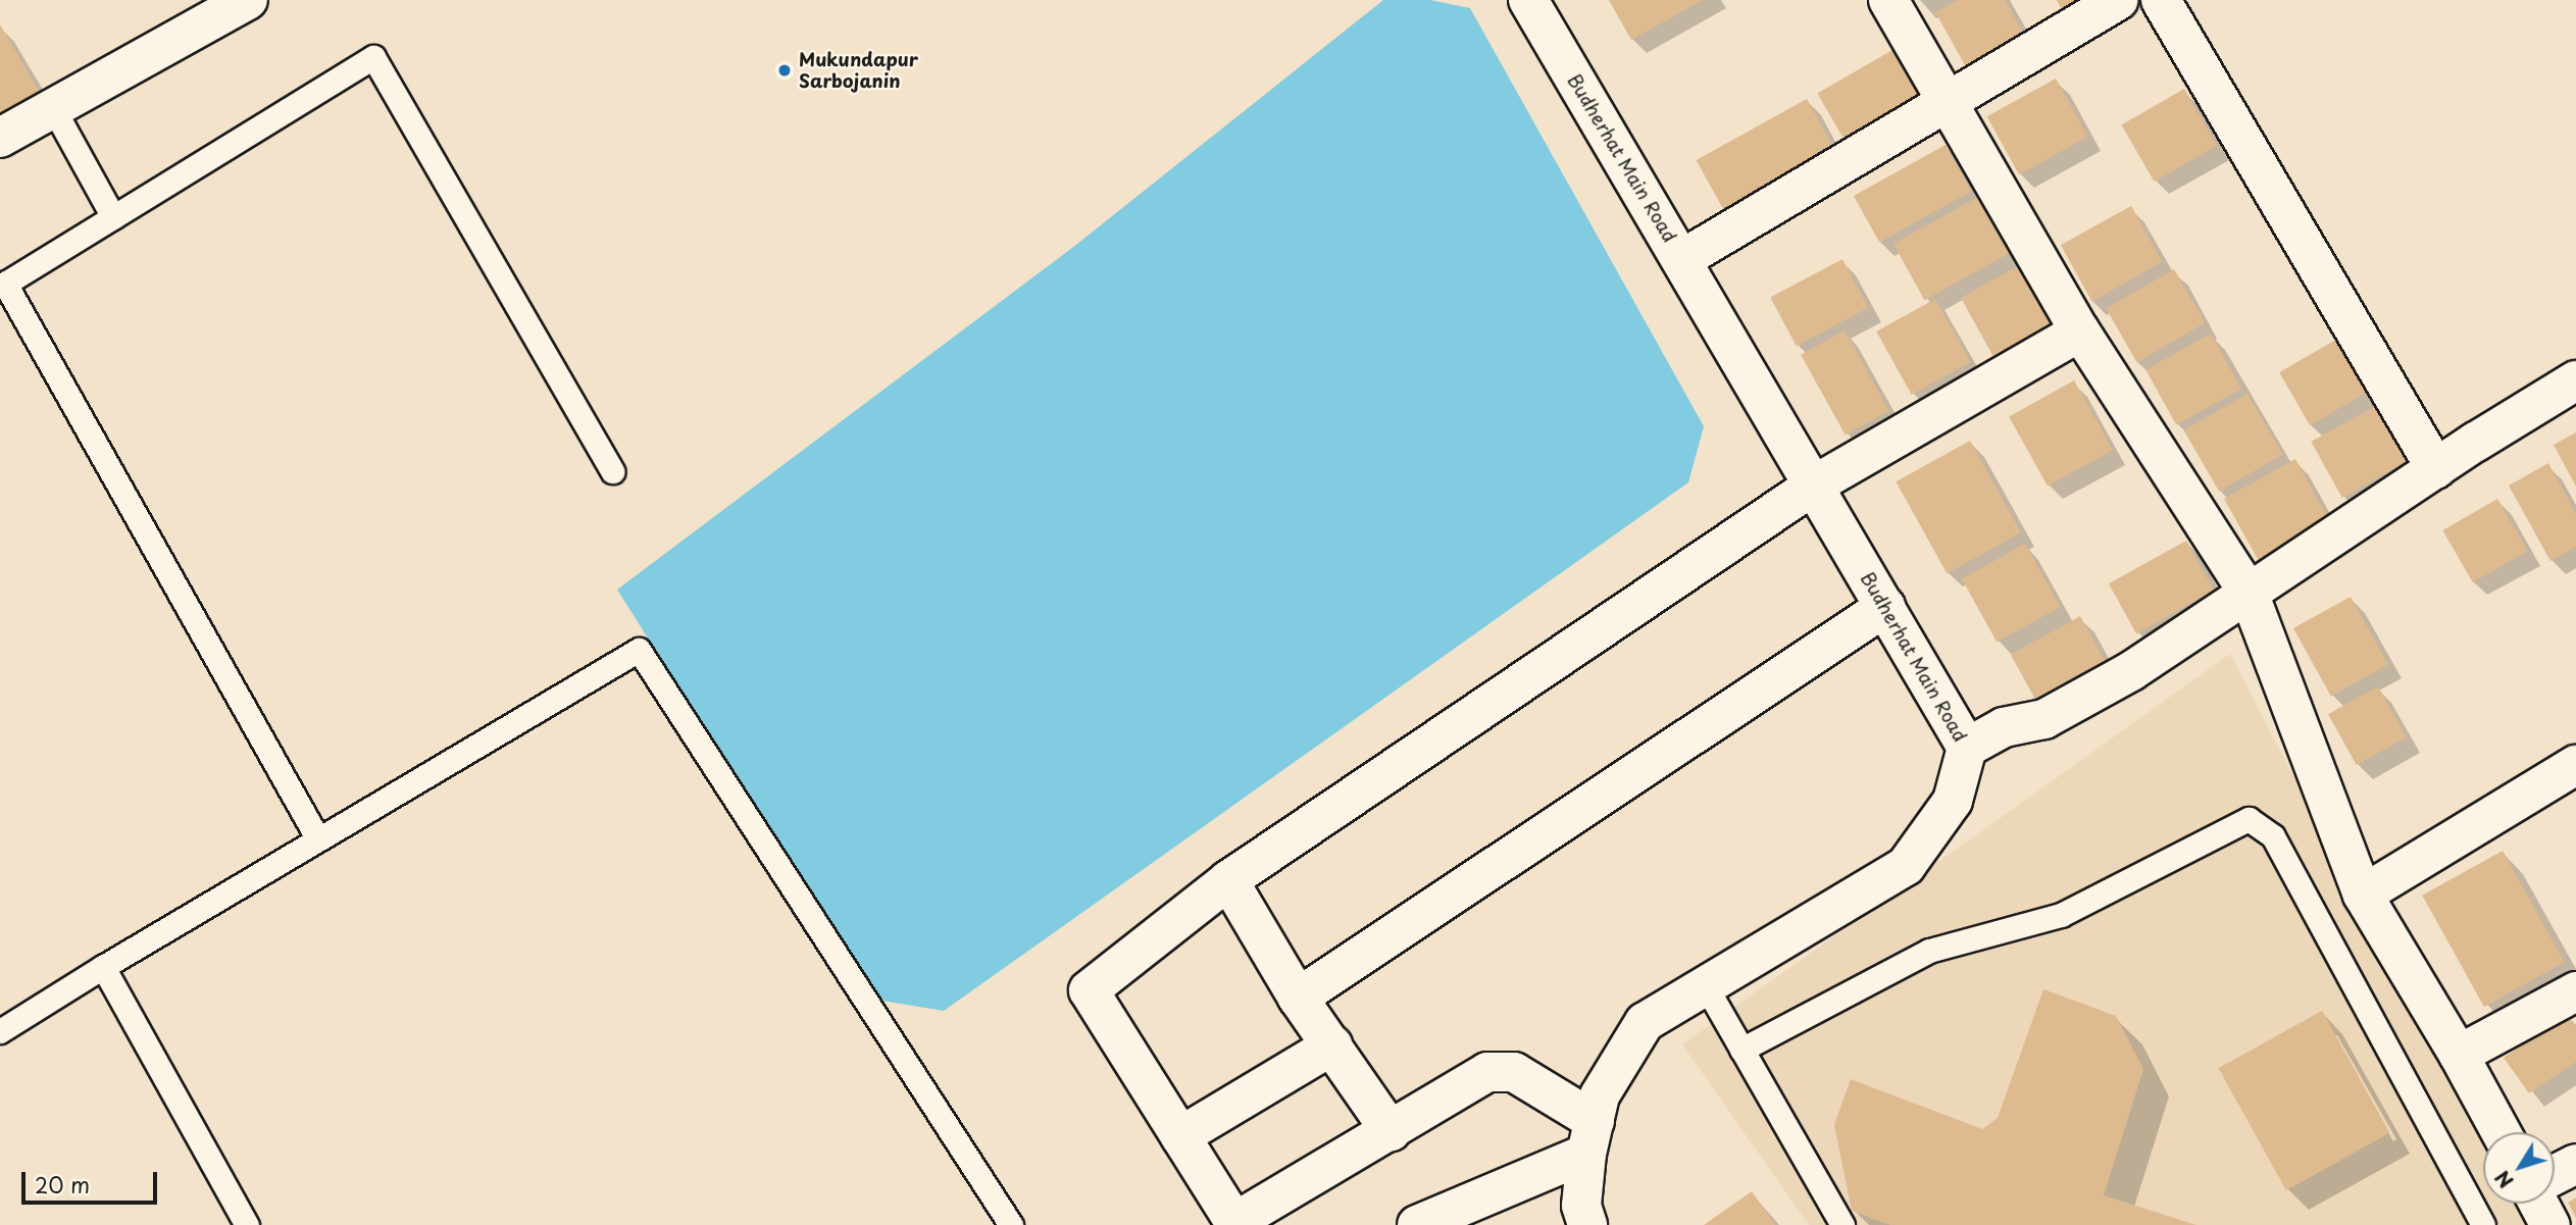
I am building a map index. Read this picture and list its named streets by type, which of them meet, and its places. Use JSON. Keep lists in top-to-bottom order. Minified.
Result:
{"streets":{"street":["Budherhat Main Road"]},"places":["Mukundapur Sarbojanin"],"scale_bar":"20 m","north":"bottom left"}
